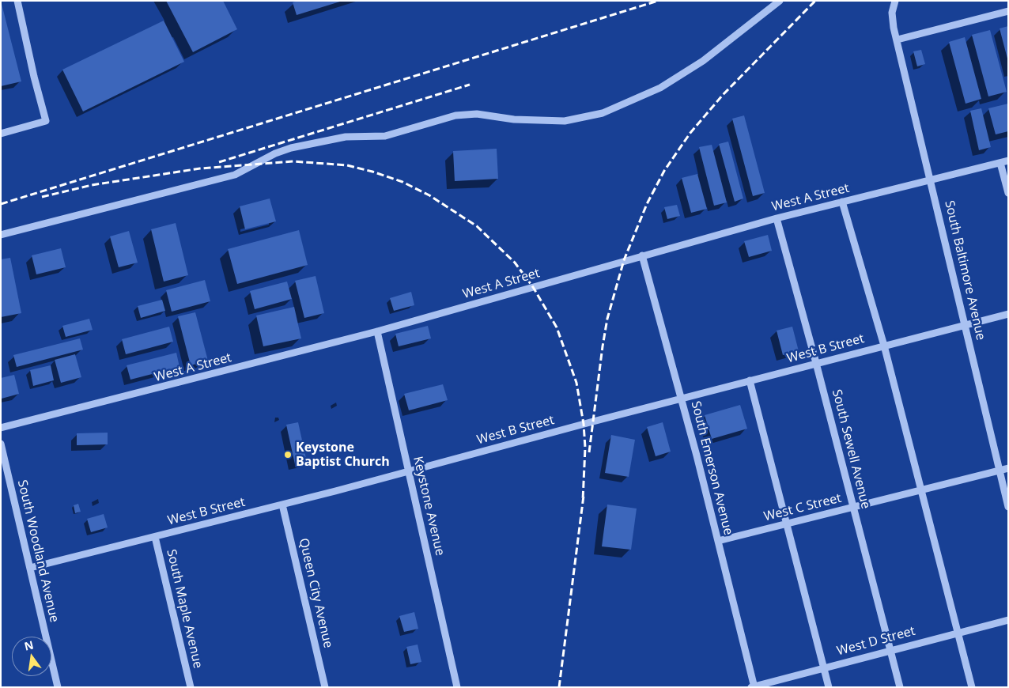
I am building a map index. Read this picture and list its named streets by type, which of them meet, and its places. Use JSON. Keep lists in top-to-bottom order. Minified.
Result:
{"streets":{"street":["West A Street","South Baltimore Avenue","West B Street","South Sewell Avenue","South Emerson Avenue","Keystone Avenue","West C Street","South Woodland Avenue","Queen City Avenue","South Maple Avenue","West D Street"]},"crossings":[["West A Street","South Baltimore Avenue"],["West A Street","South Sewell Avenue"],["West A Street","South Emerson Avenue"],["West A Street","Keystone Avenue"],["South Baltimore Avenue","West B Street"],["South Baltimore Avenue","West C Street"],["West B Street","South Sewell Avenue"],["West B Street","South Emerson Avenue"],["West B Street","Keystone Avenue"],["West B Street","South Woodland Avenue"],["West B Street","Queen City Avenue"],["West B Street","South Maple Avenue"],["South Sewell Avenue","West C Street"],["South Sewell Avenue","West D Street"],["South Emerson Avenue","West C Street"],["South Emerson Avenue","West D Street"]],"places":["Keystone Baptist Church"],"north":"top"}
